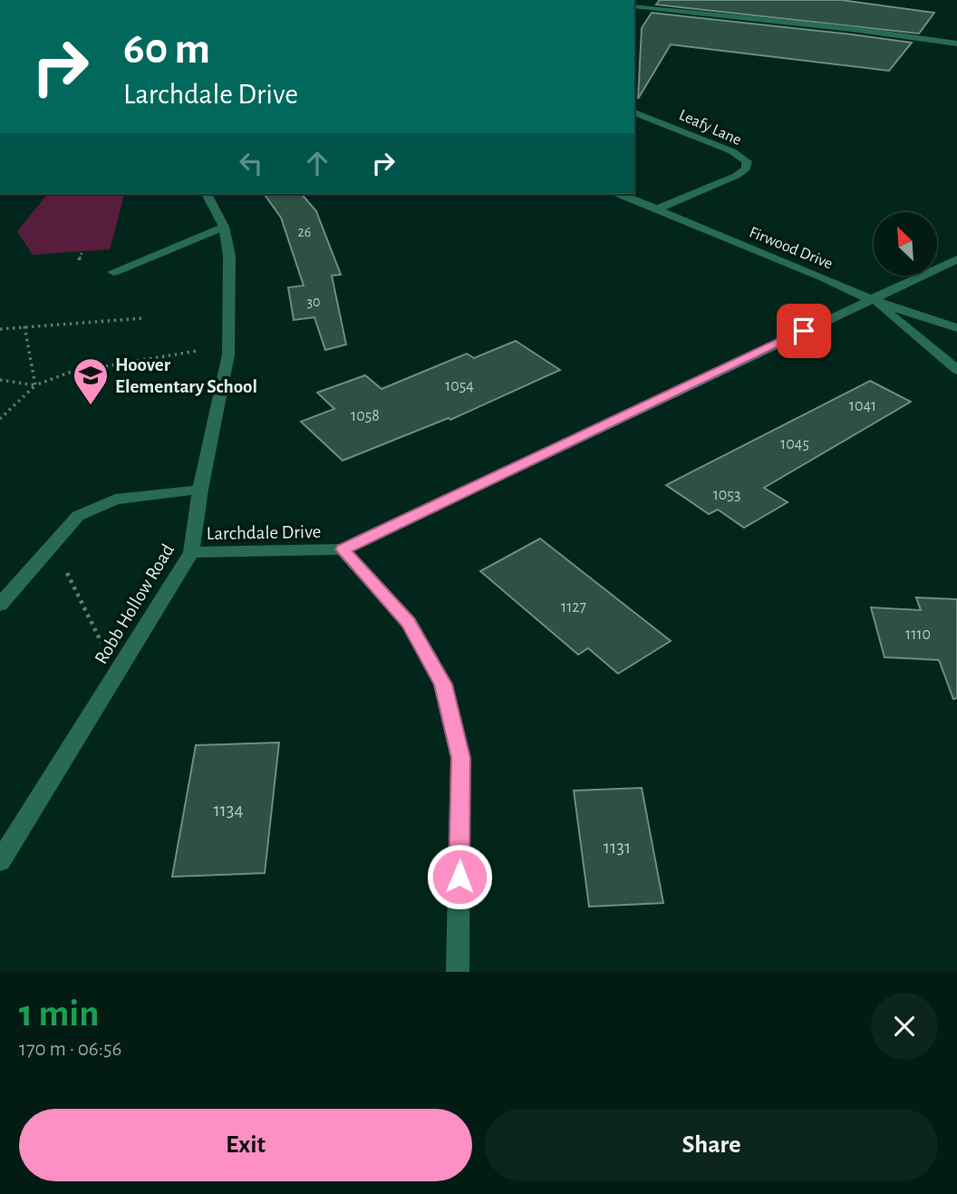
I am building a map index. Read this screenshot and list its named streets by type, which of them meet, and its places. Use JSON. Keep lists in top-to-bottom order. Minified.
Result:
{"streets":{"street":["Leafy Lane","Firwood Drive","Larchdale Drive","Robb Hollow Road"]},"crossings":[["Leafy Lane","Firwood Drive"],["Firwood Drive","Larchdale Drive"],["Larchdale Drive","Robb Hollow Road"]],"places":{"school or university":["Hoover Elementary School"]},"house_numbers":["26","30","1054","1041","1058","1045","1053","1127","1110","1134","1131"],"north":"top left","page":{"turn":["60 m","Larchdale Drive"],"heading":["1 min","170 m · 06:56"],"buttons":["Exit","Share"]}}
